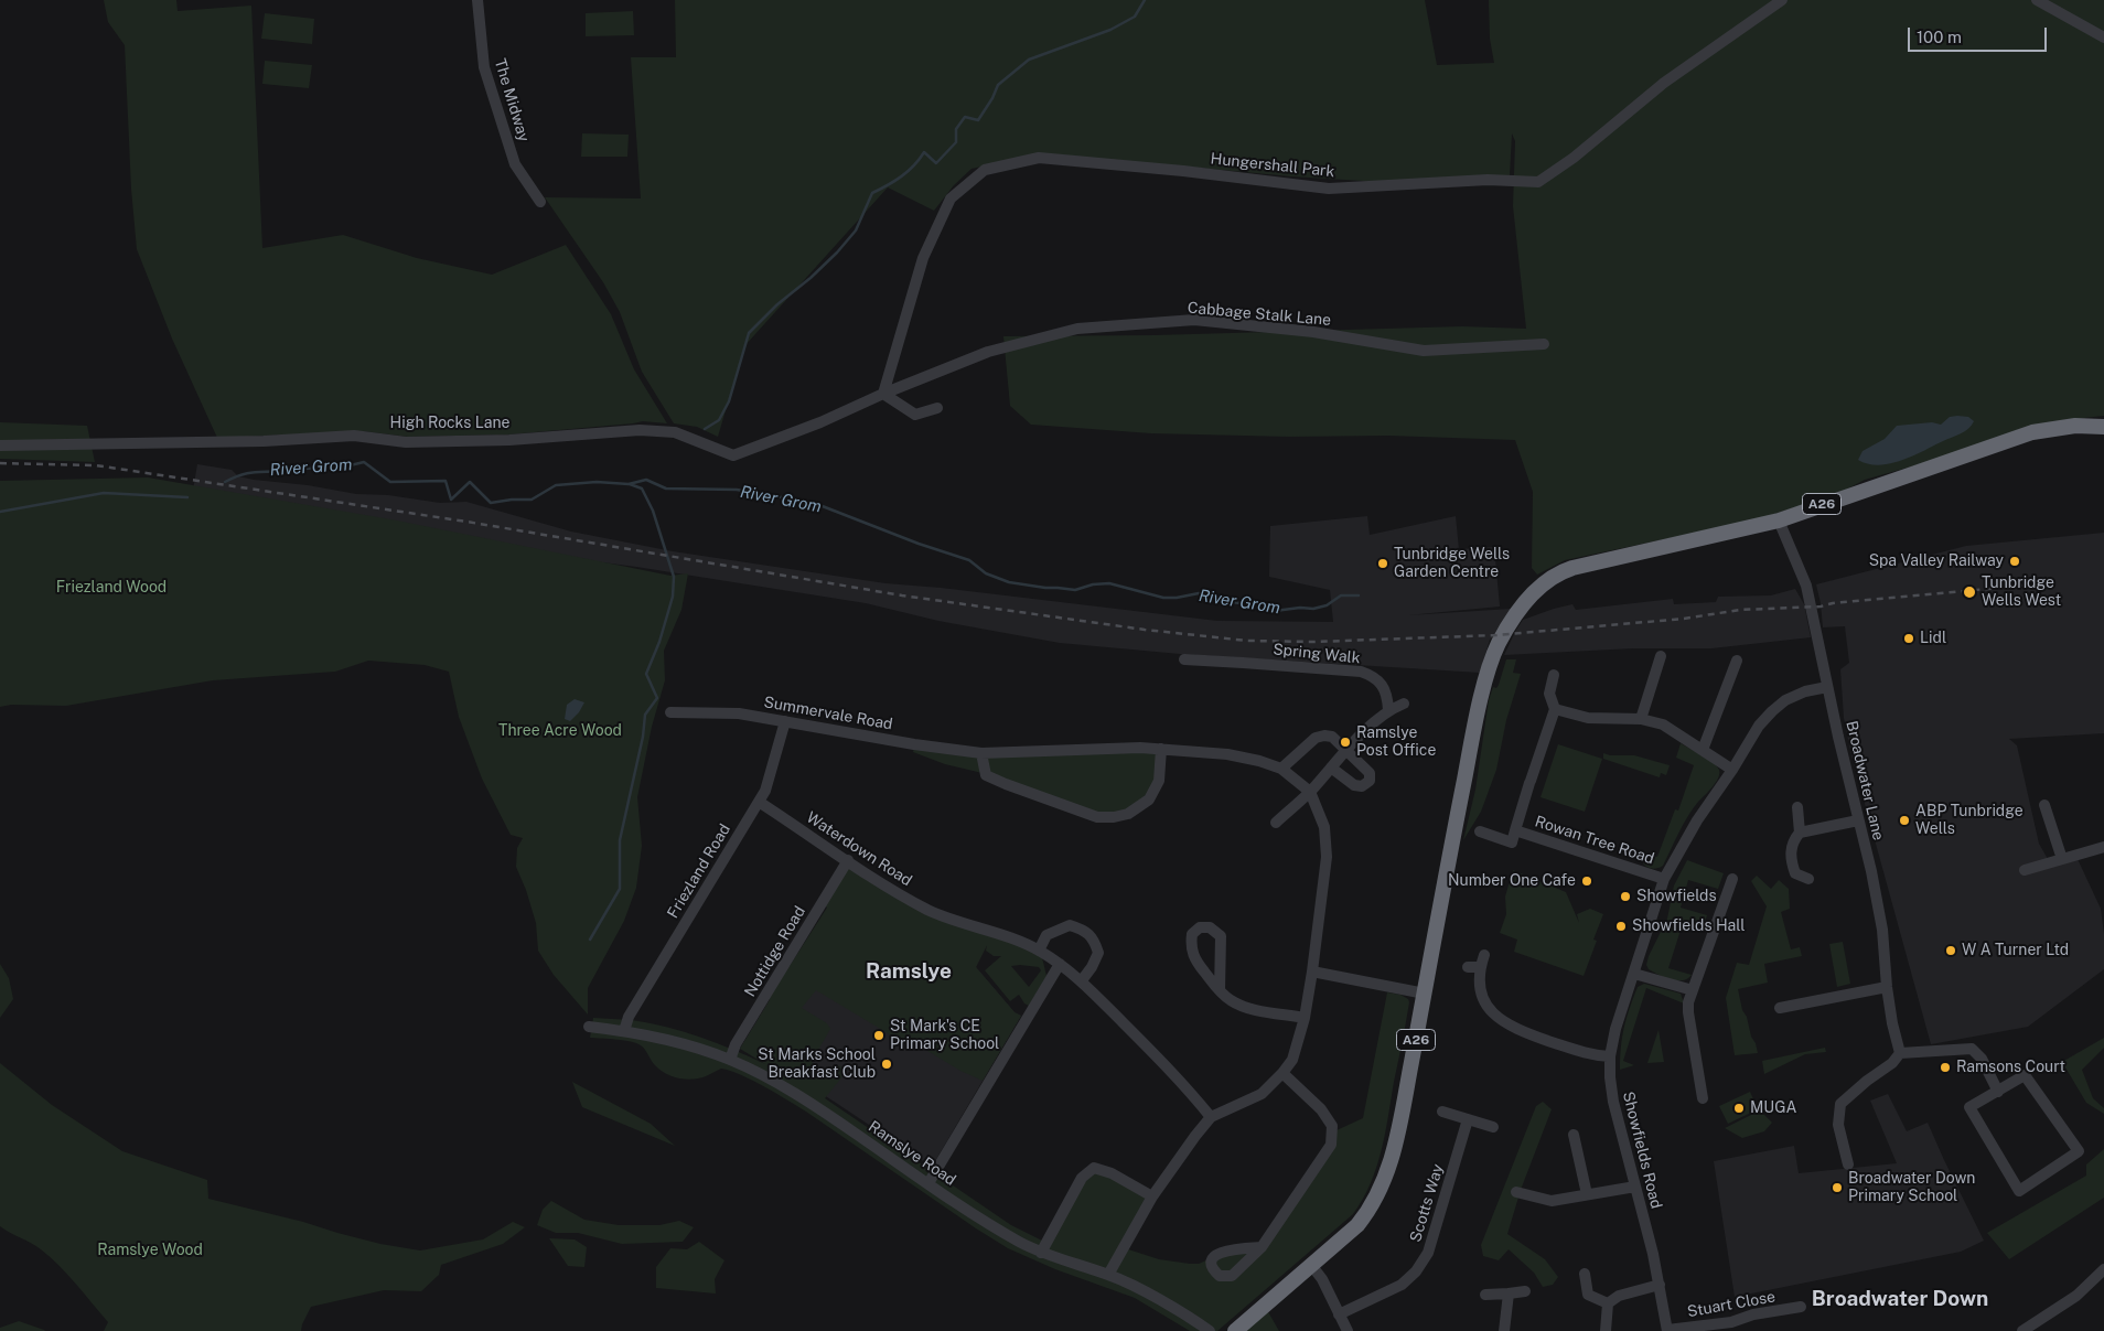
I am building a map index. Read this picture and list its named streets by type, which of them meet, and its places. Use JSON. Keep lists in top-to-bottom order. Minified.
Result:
{"streets":{"highway":["A26"],"street":["The Midway","Hungershall Park","Cabbage Stalk Lane","High Rocks Lane","Spring Walk","Summervale Road","Broadwater Lane","Rowan Tree Road","Waterdown Road","Friezland Road","Nottidge Road","Showfields Road","Ramslye Road","Scotts Way","Stuart Close"]},"crossings":[["Hungershall Park","Cabbage Stalk Lane"],["Hungershall Park","High Rocks Lane"],["Cabbage Stalk Lane","High Rocks Lane"],["A26","Broadwater Lane"],["Summervale Road","Waterdown Road"],["Summervale Road","Friezland Road"],["Broadwater Lane","Showfields Road"],["Rowan Tree Road","Showfields Road"],["Waterdown Road","Friezland Road"],["Waterdown Road","Nottidge Road"],["Friezland Road","Ramslye Road"],["Nottidge Road","Ramslye Road"],["Showfields Road","Stuart Close"]],"districts":["Ramslye","Broadwater Down"],"water":["River Grom"],"parks":["Friezland Wood","Three Acre Wood","Ramslye Wood"],"places":["Spa Valley Railway","Tunbridge Wells Garden Centre","Tunbridge Wells West","Lidl","Ramslye Post Office","ABP Tunbridge Wells","Number One Cafe","Showfields","Showfields Hall","W A Turner Ltd","St Mark's CE Primary School","St Marks School Breakfast Club","Ramsons Court","MUGA","Broadwater Down Primary School"],"scale_bar":"100 m"}
